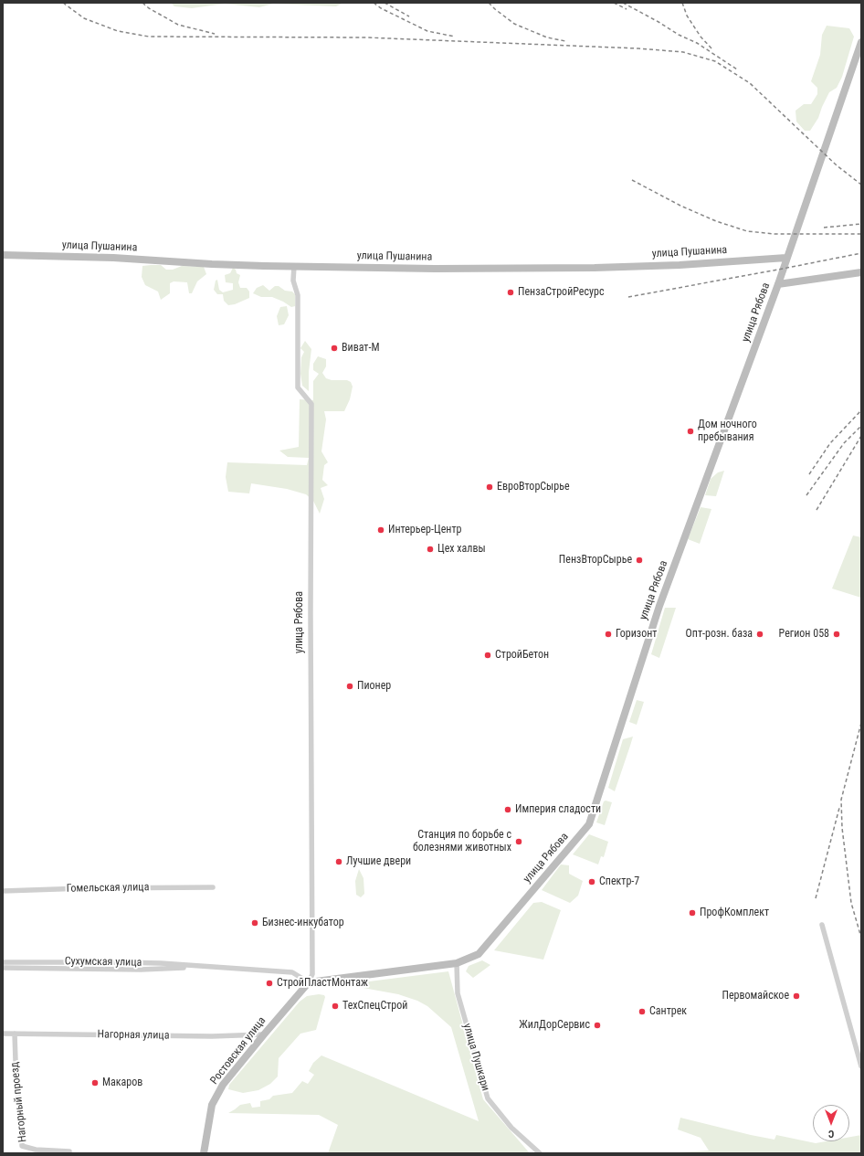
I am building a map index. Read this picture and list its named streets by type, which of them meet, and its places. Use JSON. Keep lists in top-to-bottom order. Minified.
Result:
{"streets":{"street":["улица Пушанина","улица Рябова","Гомельская улица","Сухумская улица","Нагорная улица","Ростовская улица","улица Пушкари","Нагорный проезд"]},"crossings":[["улица Пушанина","улица Рябова"],["улица Рябова","Сухумская улица"],["улица Рябова","Ростовская улица"],["улица Рябова","улица Пушкари"],["Нагорная улица","Ростовская улица"],["Нагорная улица","Нагорный проезд"]],"places":["ПензаСтройРесурс","Виват-М","Дом ночного пребывания","ЕвроВторСырье","Интерьер-Центр","Цех халвы","ПензВторСырье","Горизонт","Опт-розн. база","Регион 058","СтройБетон","Пионер","Империя сладости","Станция по борьбе с болезнями животных","Лучшие двери","Спектр-7","ПрофКомплект","Бизнес-инкубатор","СтройПластМонтаж","Первомайское","ТехСпецСтрой","Сантрек","ЖилДорСервис","Макаров"],"north":"bottom"}
